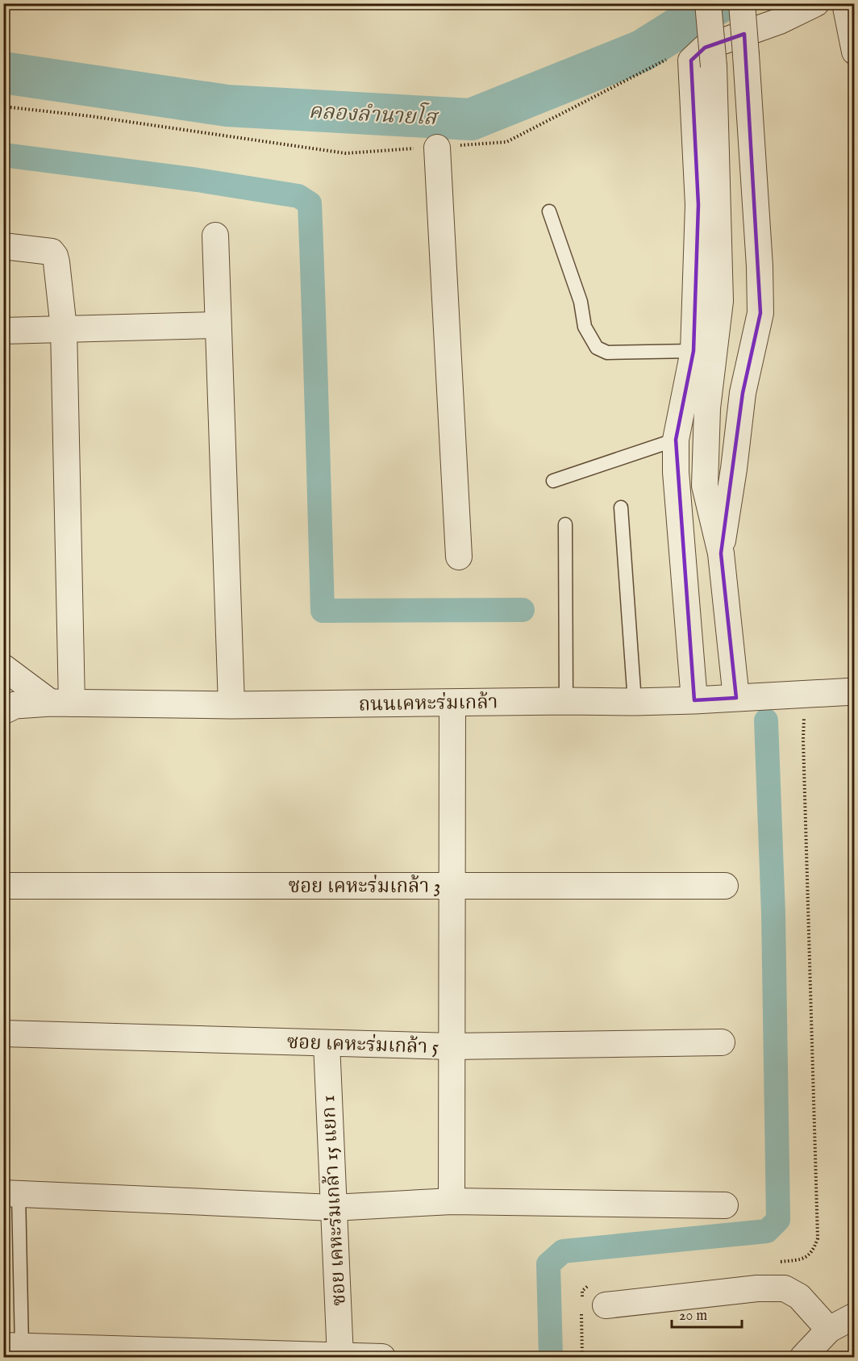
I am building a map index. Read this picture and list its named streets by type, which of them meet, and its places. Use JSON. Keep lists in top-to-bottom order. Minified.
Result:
{"streets":{"street":["ถนนเคหะร่มเกล้า","ซอย เคหะร่มเกล้า 3","ซอย เคหะร่มเกล้า 5","ซอย เคหะร่มเกล้า 15 แยก 1"]},"crossings":[["ซอย เคหะร่มเกล้า 5","ซอย เคหะร่มเกล้า 15 แยก 1"]],"water":["คลองลำนายโส"],"scale_bar":"20 m"}
